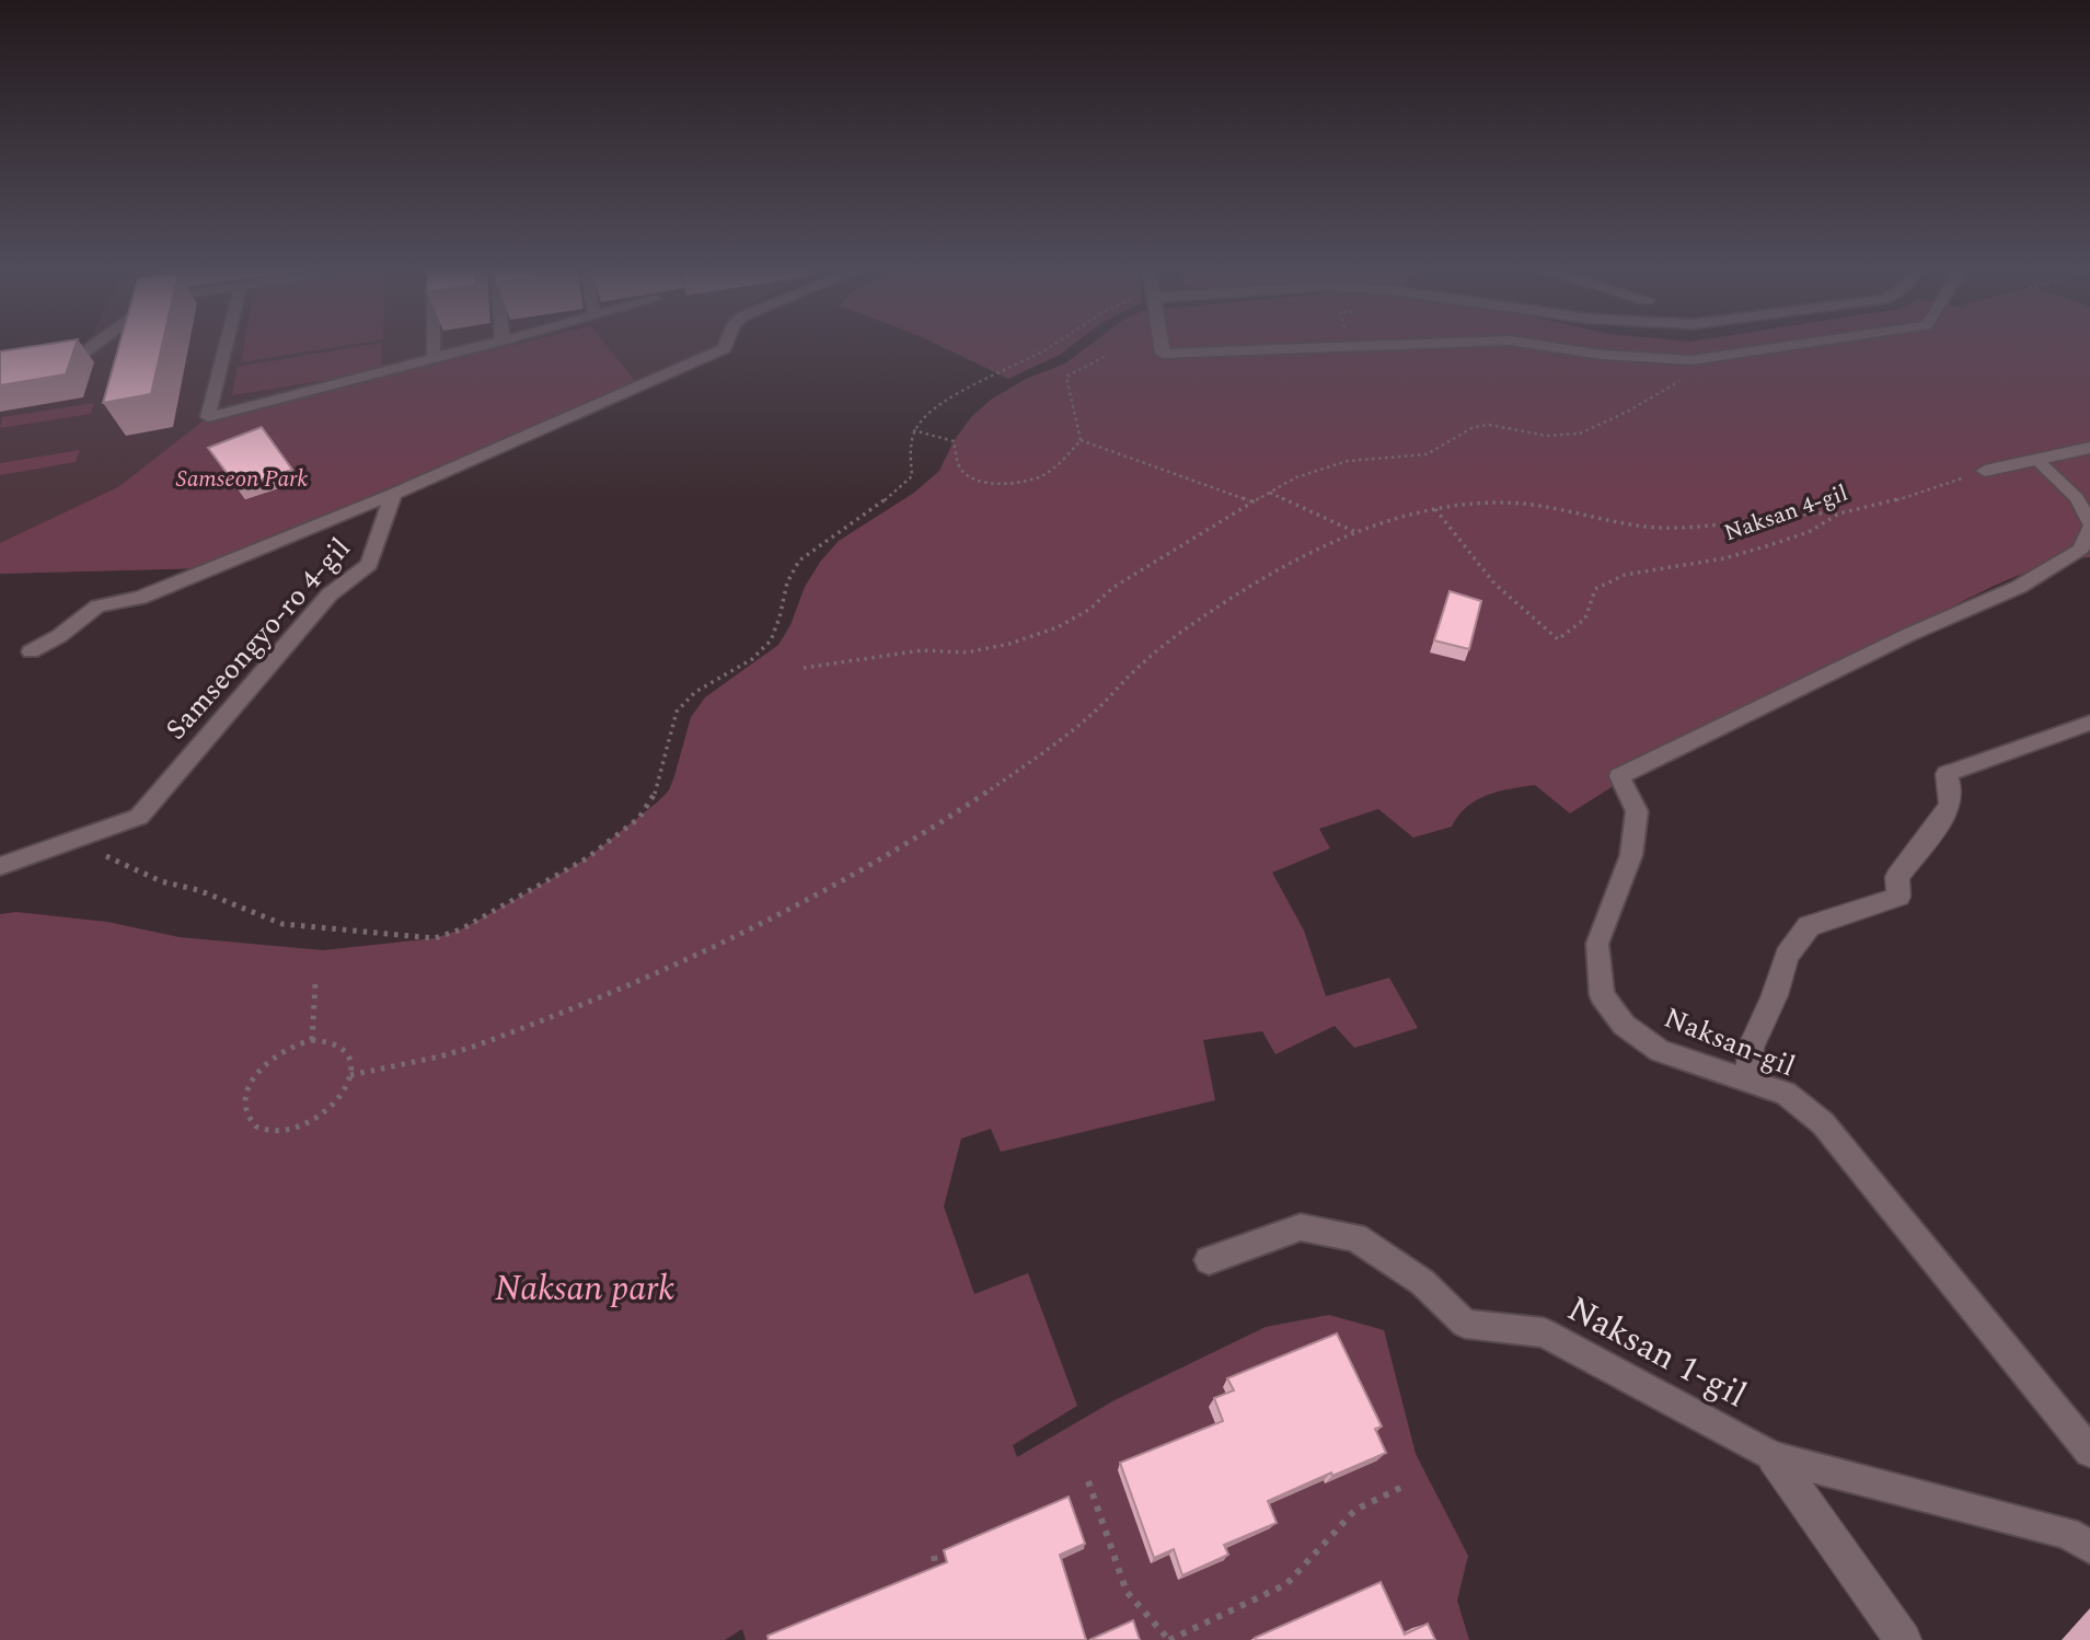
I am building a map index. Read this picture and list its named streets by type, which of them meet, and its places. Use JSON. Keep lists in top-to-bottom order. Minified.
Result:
{"streets":{"lane":["Samseongyo-ro 4-gil","Naksan-gil","Naksan 1-gil"],"path":["Naksan 4-gil"]},"parks":["Samseon Park","Naksan park"]}
